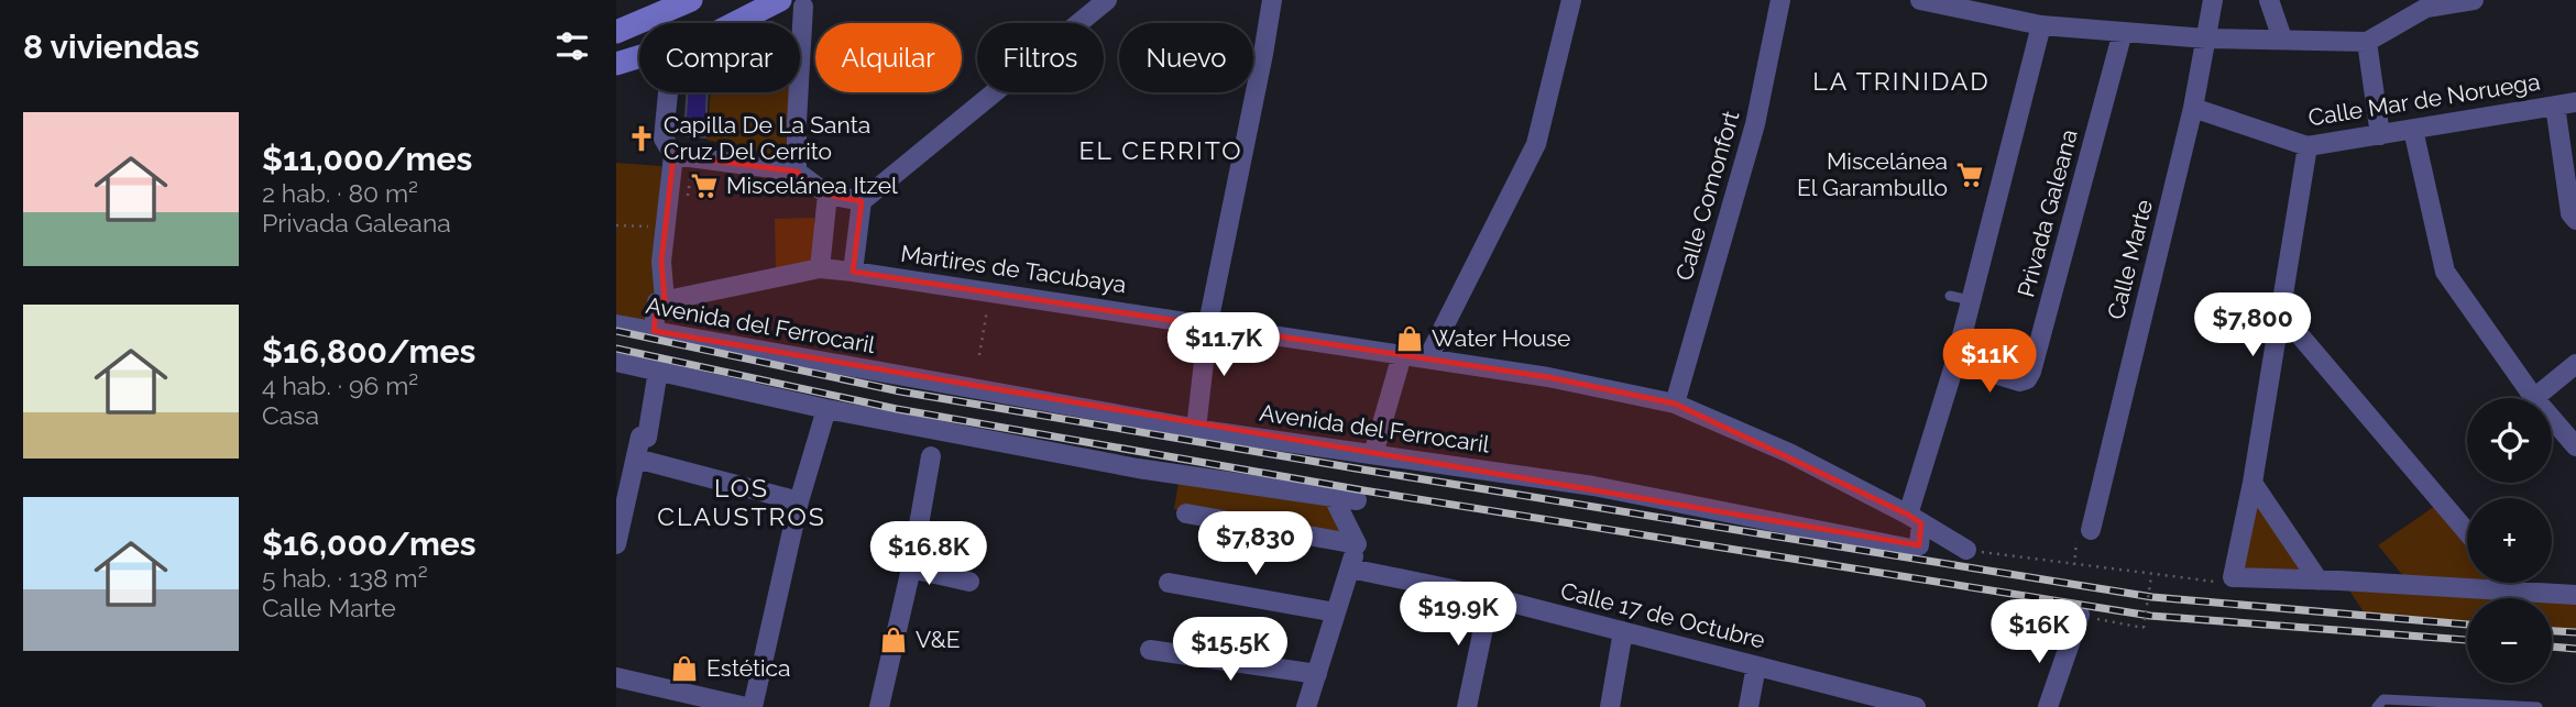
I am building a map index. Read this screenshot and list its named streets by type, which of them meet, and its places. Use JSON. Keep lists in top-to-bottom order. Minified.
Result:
{"streets":{"street":["Calle Mar de Noruega","Calle Comonfort","Privada Galeana","Calle Marte","Martires de Tacubaya","Avenida del Ferrocaril","Calle 17 de Octubre"]},"crossings":[["Calle Mar de Noruega","Calle Marte"],["Calle Comonfort","Martires de Tacubaya"],["Martires de Tacubaya","Avenida del Ferrocaril"]],"districts":["LA TRINIDAD","EL CERRITO","LOS CLAUSTROS"],"places":{"church":["Capilla De La Santa Cruz Del Cerrito"],"supermarket":["Miscelánea El Garambullo","Miscelánea Itzel"],"shop":["Water House","V&E","Estética"]},"page":{"heading":"8 viviendas","chip":["Comprar","Alquilar","Filtros","Nuevo"],"list":[{"name":"$11,000/mes","note":"2 hab. · 80 m² · Privada Galeana"},{"name":"$16,800/mes","note":"4 hab. · 96 m² · Casa"},{"name":"$16,000/mes","note":"5 hab. · 138 m² · Calle Marte"}],"price":["$7,800","$11.7K","$11K","$7,830","$16.8K","$19.9K","$16K","$15.5K"],"map_buttons":["+","−"]}}
